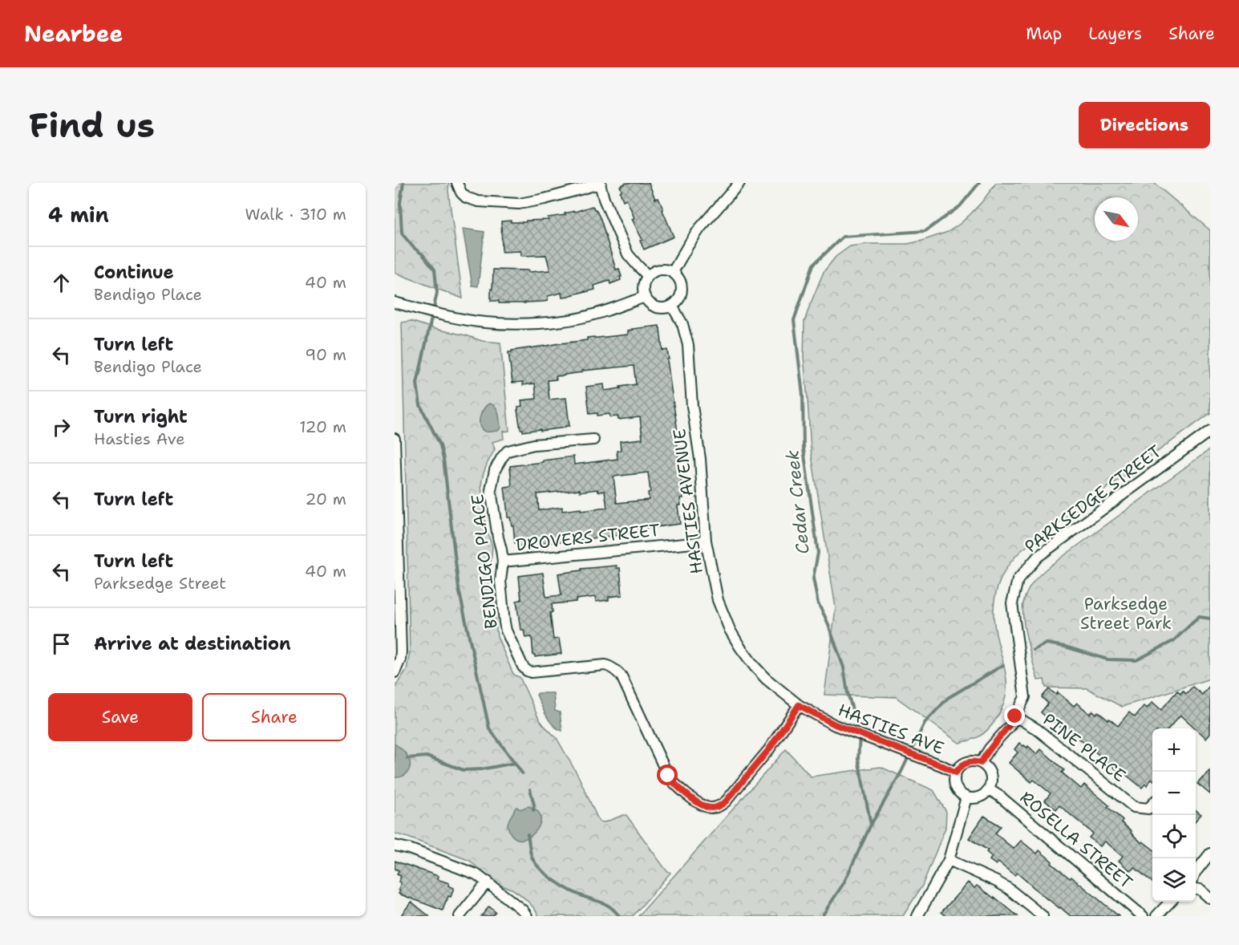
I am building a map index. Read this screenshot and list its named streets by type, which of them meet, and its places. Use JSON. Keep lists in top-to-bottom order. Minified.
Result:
{"streets":{"street":["PARKSEDGE STREET","HASTIES AVENUE","DROVERS STREET","BENDIGO PLACE","HASTIES AVE","PINE PLACE","ROSELLA STREET"]},"crossings":[["PARKSEDGE STREET","HASTIES AVE"],["PARKSEDGE STREET","PINE PLACE"],["PARKSEDGE STREET","ROSELLA STREET"],["HASTIES AVENUE","DROVERS STREET"],["HASTIES AVENUE","BENDIGO PLACE"],["HASTIES AVENUE","HASTIES AVE"],["DROVERS STREET","BENDIGO PLACE"],["HASTIES AVE","ROSELLA STREET"]],"water":["Cedar Creek"],"parks":["Parksedge Street Park"],"north":"bottom right","page":{"header":"Nearbee","nav":["Map","Layers","Share"],"buttons":["Directions",["Save","Share"]],"title":"Find us","heading":["4 min","Walk · 310 m"],"list":[["Continue","Bendigo Place","40 m"],["Turn left","Bendigo Place","90 m"],["Turn right","Hasties Ave","120 m"],["Turn left","20 m"],["Turn left","Parksedge Street","40 m"],"Arrive at destination"],"map_buttons":["+","−"]}}
